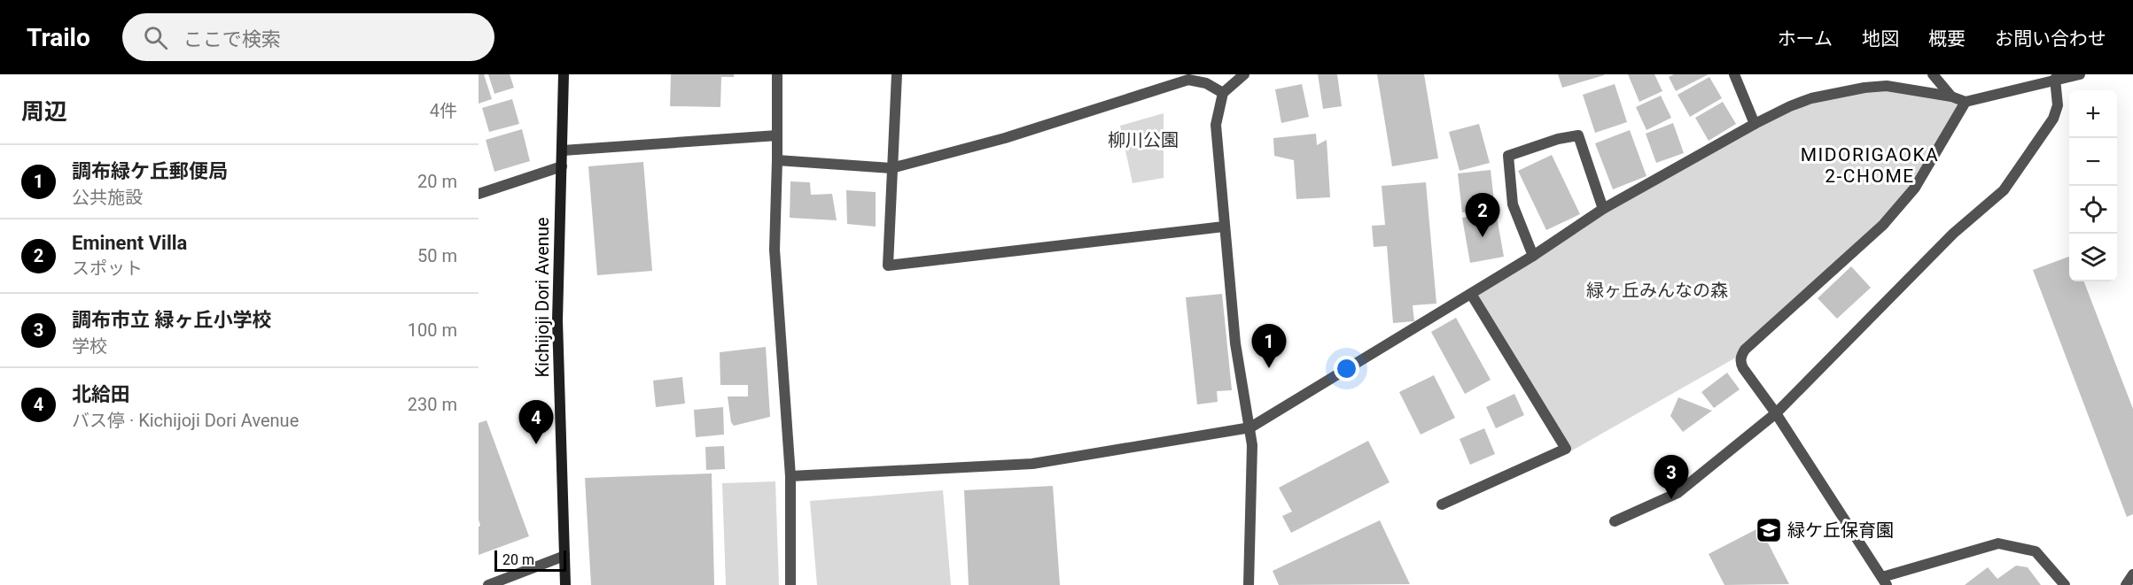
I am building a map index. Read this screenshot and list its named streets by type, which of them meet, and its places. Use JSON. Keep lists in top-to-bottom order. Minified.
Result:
{"streets":{"main road":["Kichijoji Dori Avenue"]},"districts":["MIDORIGAOKA 2-CHOME"],"parks":["柳川公園","緑ヶ丘みんなの森"],"places":{"school or university":["緑ケ丘保育園"]},"scale_bar":"20 m","page":{"header":"Trailo","search":"ここで検索","nav":["ホーム","地図","概要","お問い合わせ"],"heading":["周辺","4件"],"map_buttons":["+","−"],"list":[{"mark":"1","name":"調布緑ケ丘郵便局","note":"公共施設","value":"20 m"},{"mark":"2","name":"Eminent Villa","note":"スポット","value":"50 m"},{"mark":"3","name":"調布市立 緑ヶ丘小学校","note":"学校","value":"100 m"},{"mark":"4","name":"北給田","note":"バス停 · Kichijoji Dori Avenue","value":"230 m"}],"pins":["2","1","4","3"],"scale":"20 m"}}
